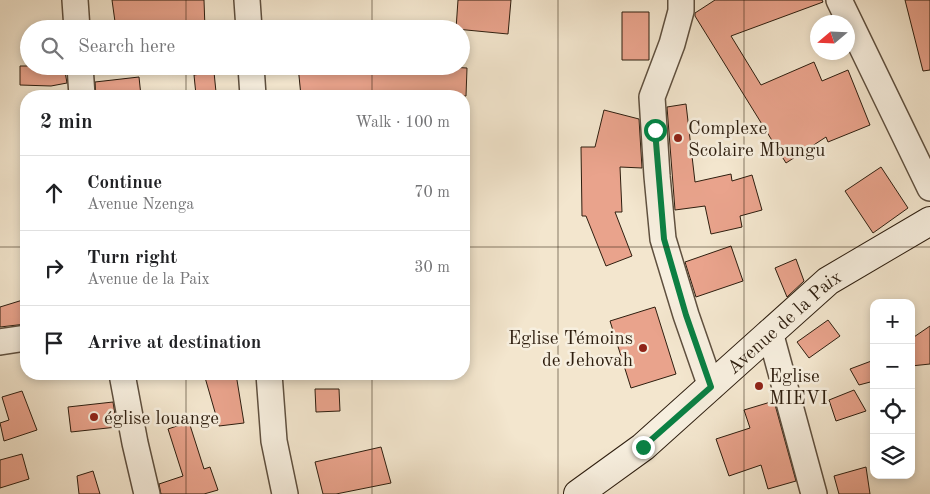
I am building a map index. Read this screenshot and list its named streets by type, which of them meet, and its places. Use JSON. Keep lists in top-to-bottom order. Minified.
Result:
{"streets":{"street":["Avenue de la Paix"]},"places":["Complexe Scolaire Mbungu","Eglise Témoins de Jehovah","Eglise MIEVI","église louange"],"north":"left","page":{"search":"Search here","heading":["2 min","Walk · 100 m"],"list":[["Continue","Avenue Nzenga","70 m"],["Turn right","Avenue de la Paix","30 m"],"Arrive at destination"],"map_buttons":["+","−"]}}
